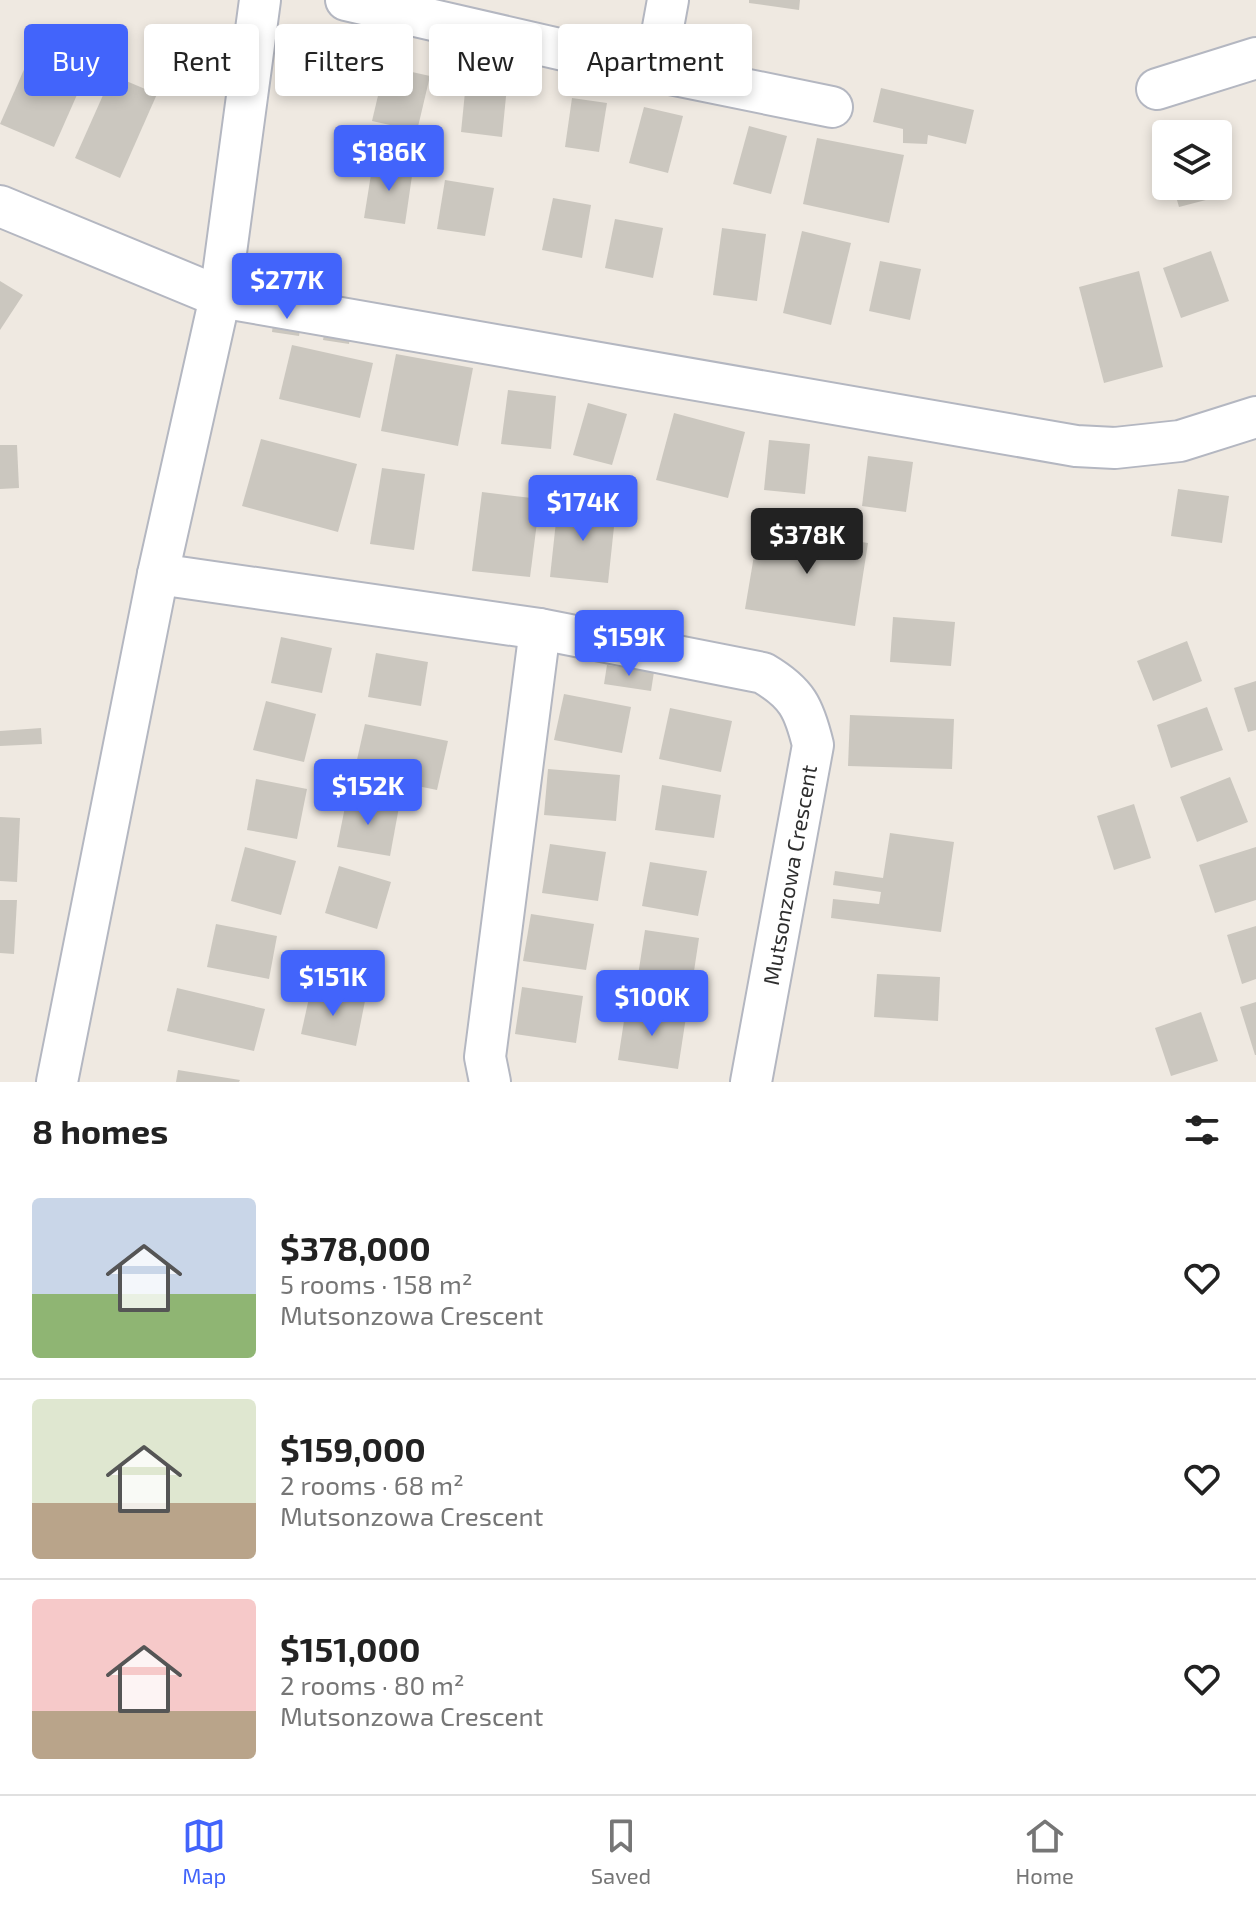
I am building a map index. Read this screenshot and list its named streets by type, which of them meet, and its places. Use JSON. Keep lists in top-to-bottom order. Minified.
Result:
{"streets":{"street":["Mutsonzowa Crescent"]},"page":{"chip":["Buy","Rent","Filters","New","Apartment"],"price":["$186K","$277K","$174K","$378K","$159K","$152K","$151K","$100K"],"heading":"8 homes","list":[{"name":"$378,000","note":"5 rooms · 158 m² · Mutsonzowa Crescent"},{"name":"$159,000","note":"2 rooms · 68 m² · Mutsonzowa Crescent"},{"name":"$151,000","note":"2 rooms · 80 m² · Mutsonzowa Crescent"}],"tabs":["Map","Saved","Home"]}}
